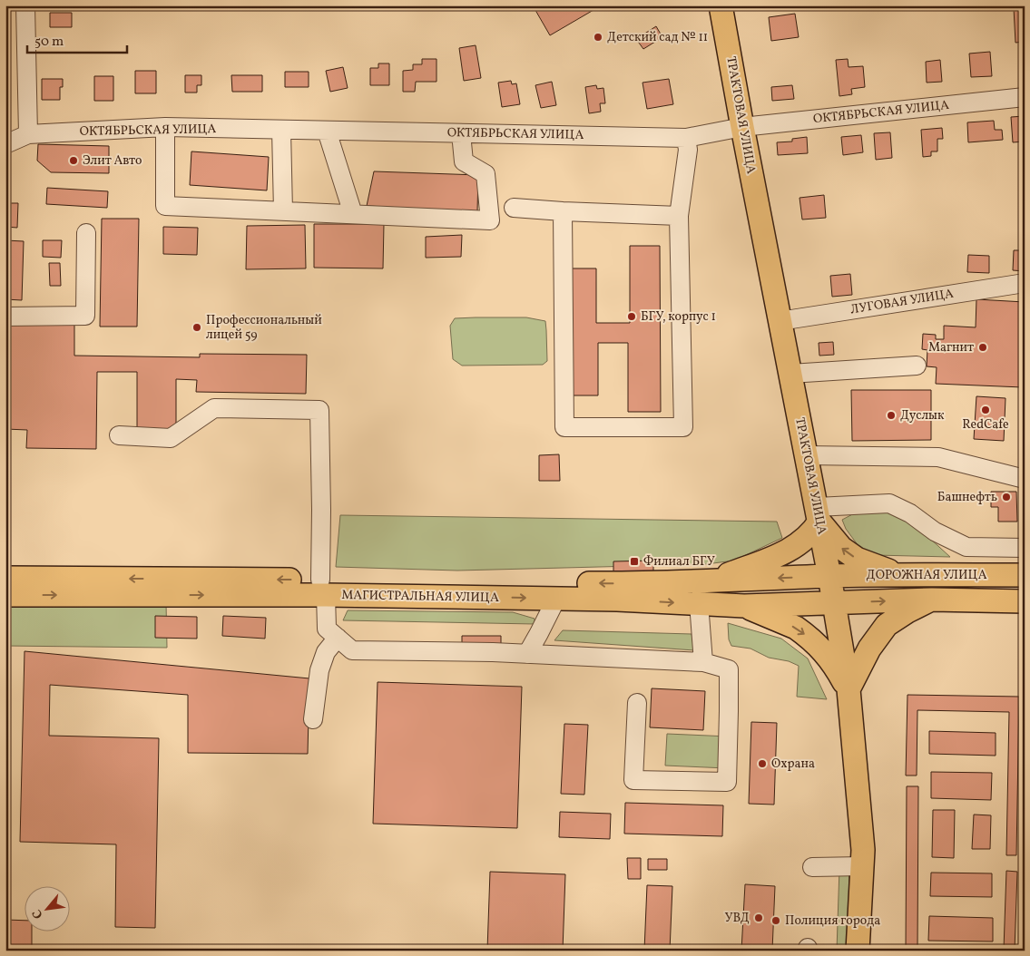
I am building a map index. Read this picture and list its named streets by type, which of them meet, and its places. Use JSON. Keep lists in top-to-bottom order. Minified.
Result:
{"streets":{"main road":["ТРАКТОВАЯ УЛИЦА","ДОРОЖНАЯ УЛИЦА","МАГИСТРАЛЬНАЯ УЛИЦА"],"street":["ОКТЯБРЬСКАЯ УЛИЦА","ЛУГОВАЯ УЛИЦА"]},"crossings":[["ОКТЯБРЬСКАЯ УЛИЦА","ТРАКТОВАЯ УЛИЦА"],["ТРАКТОВАЯ УЛИЦА","ЛУГОВАЯ УЛИЦА"],["ТРАКТОВАЯ УЛИЦА","ДОРОЖНАЯ УЛИЦА"],["ТРАКТОВАЯ УЛИЦА","МАГИСТРАЛЬНАЯ УЛИЦА"],["ДОРОЖНАЯ УЛИЦА","МАГИСТРАЛЬНАЯ УЛИЦА"]],"places":{"other":["Детский сад № 11","Элит Авто","БГУ, корпус 1","Профессиональный лицей 59","Магнит","RedCafe","Дуслык","Башнефть","Охрана","УВД","Полиция города"],"transit":["Филиал БГУ"]},"scale_bar":"50 m","north":"bottom left"}
